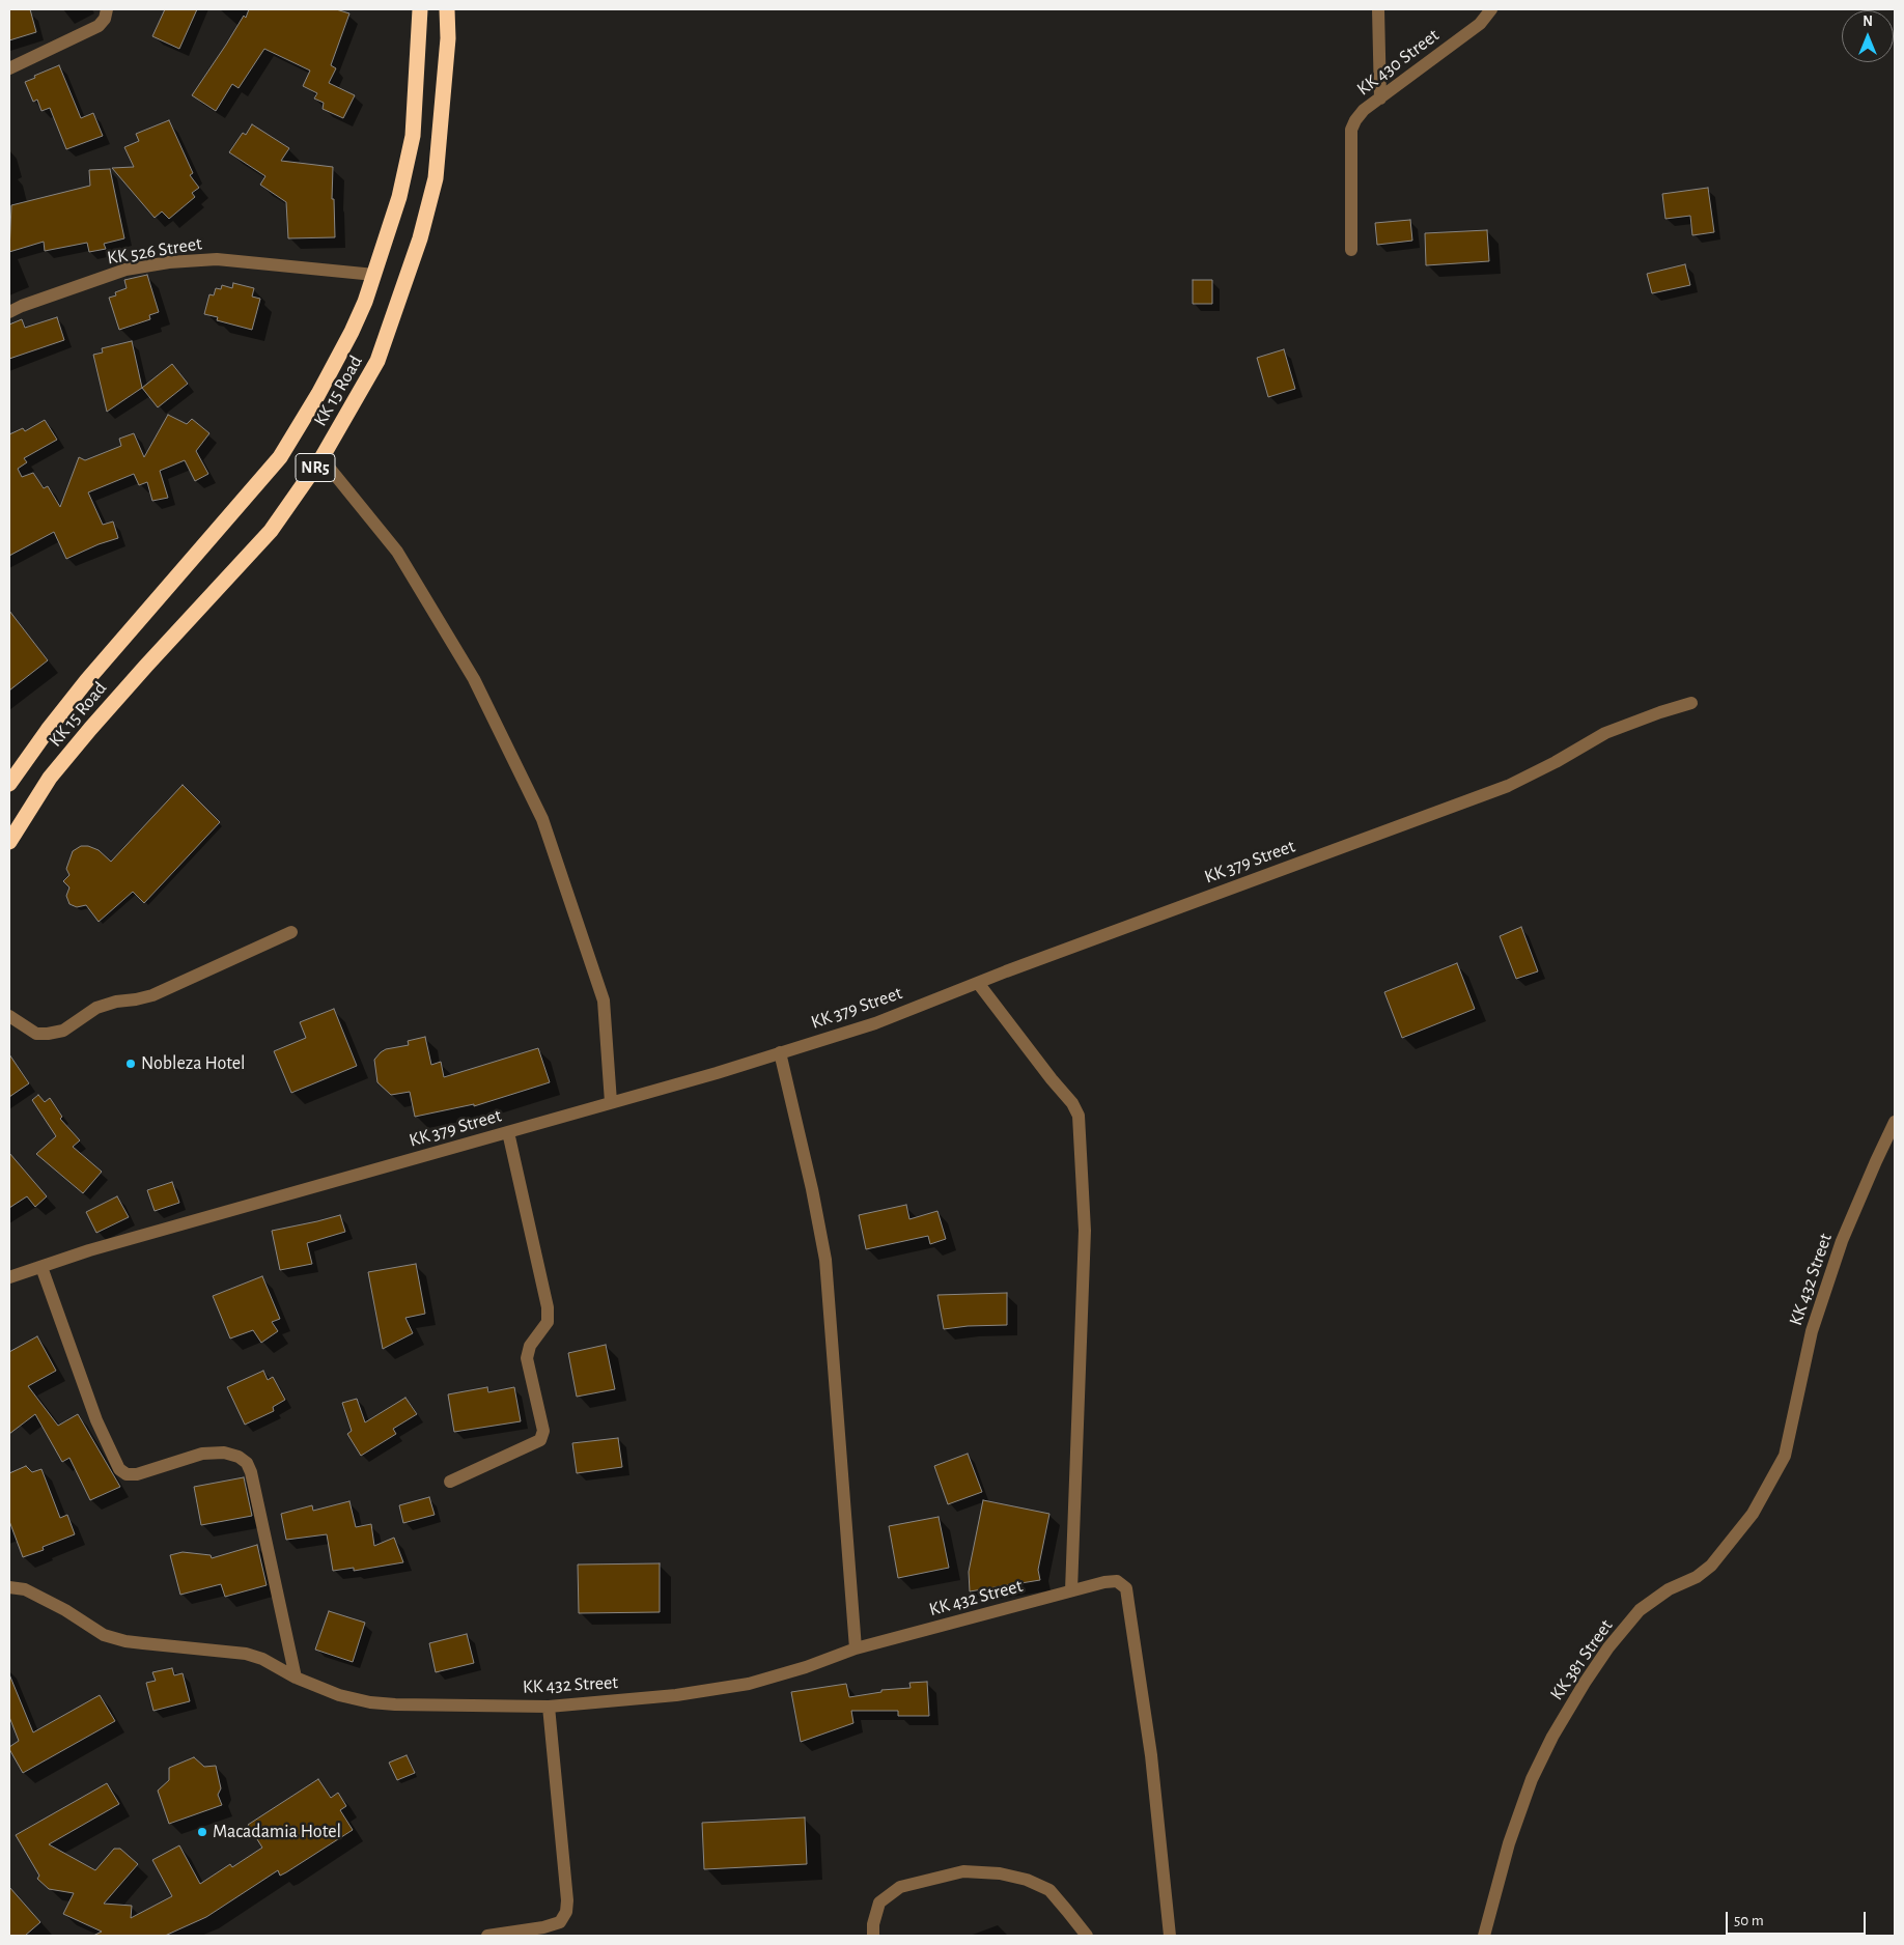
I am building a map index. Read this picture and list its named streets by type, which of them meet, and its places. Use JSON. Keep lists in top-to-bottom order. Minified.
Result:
{"streets":{"highway":["KK 15 Road","NR5"],"street":["KK 430 Street","KK 526 Street","KK 379 Street","KK 432 Street","KK 381 Street"]},"crossings":[["KK 526 Street","KK 15 Road"],["KK 432 Street","KK 381 Street"]],"places":["Nobleza Hotel","Macadamia Hotel"],"scale_bar":"50 m","north":"top"}
